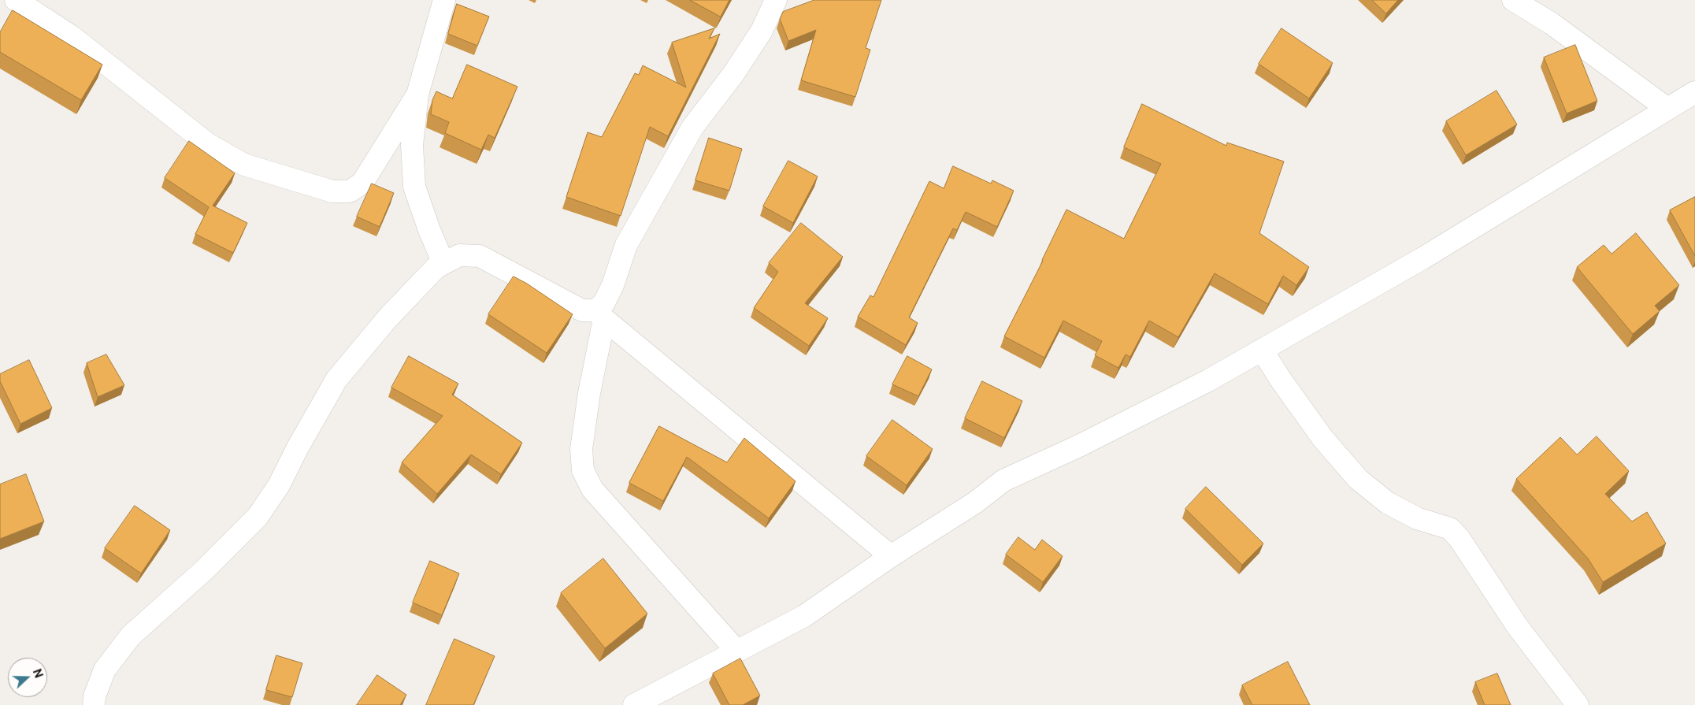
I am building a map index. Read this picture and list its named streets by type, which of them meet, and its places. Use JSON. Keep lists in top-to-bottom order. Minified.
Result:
{"north":"right"}
